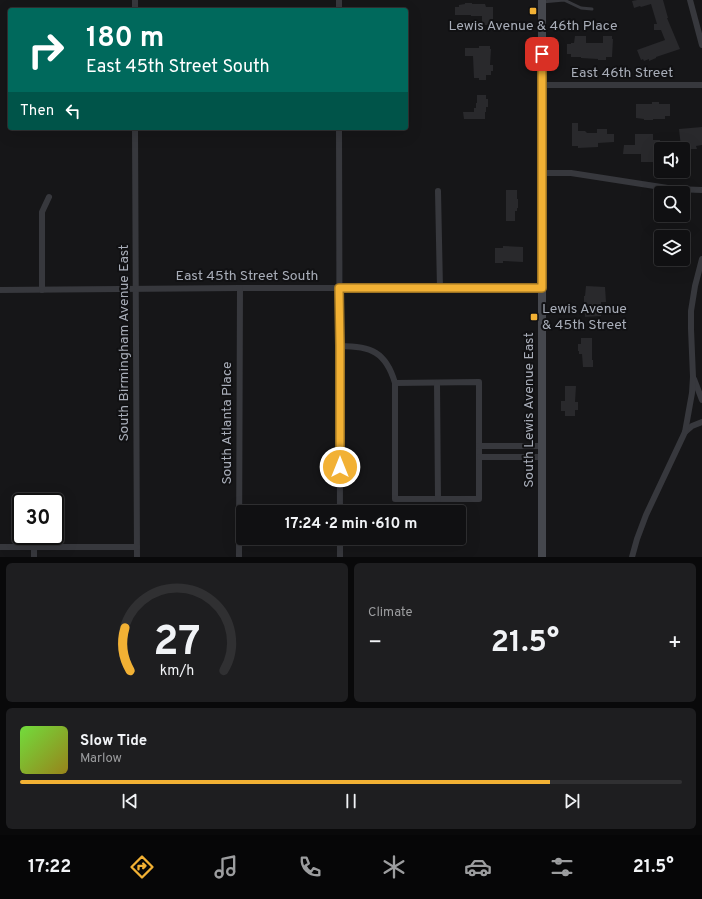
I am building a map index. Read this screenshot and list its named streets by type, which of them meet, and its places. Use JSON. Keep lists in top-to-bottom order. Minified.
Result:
{"streets":{"main road":["South Lewis Avenue East"],"street":["East 46th Street","East 45th Street South","South Birmingham Avenue East","South Atlanta Place"]},"crossings":[["East 46th Street","South Lewis Avenue East"],["East 45th Street South","South Birmingham Avenue East"],["East 45th Street South","South Lewis Avenue East"],["East 45th Street South","South Atlanta Place"]],"places":{"transit":["Lewis Avenue & 46th Place","Lewis Avenue & 45th Street"]},"page":{"turn":["180 m","East 45th Street South"],"then":"Then","limit":"30","trip":"17:24 · 2 min · 610 m","tile":"Climate","heat":["−","21.5°","+"],"song":["Slow Tide","Marlow"],"tabs":["17:22","21.5°"],"gauge":["27","km/h"]}}
